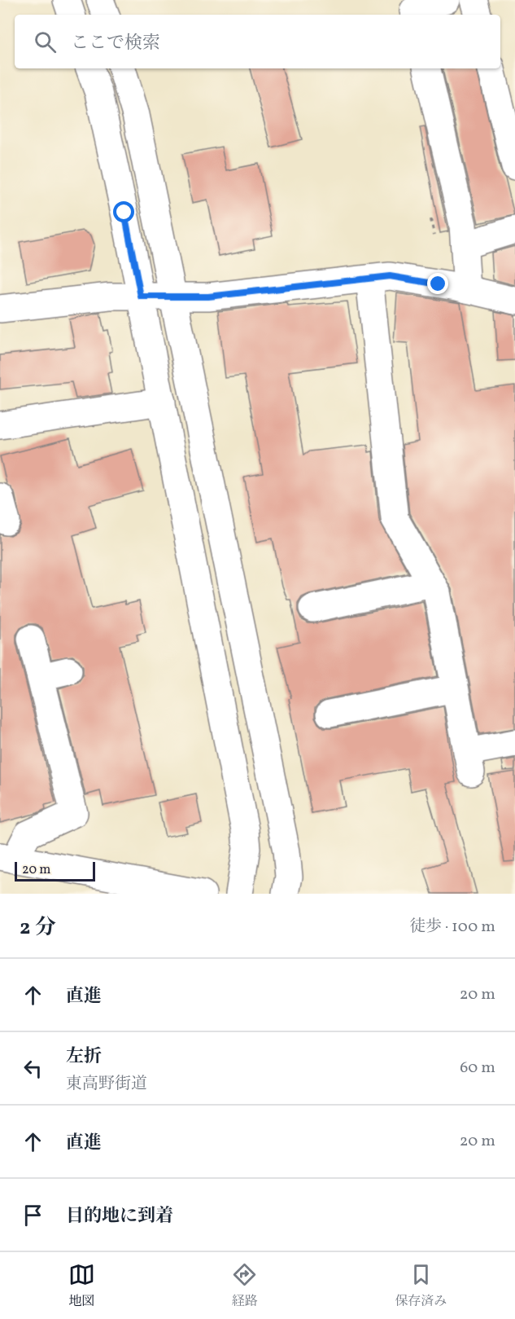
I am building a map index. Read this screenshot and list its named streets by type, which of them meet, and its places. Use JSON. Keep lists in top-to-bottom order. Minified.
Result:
{"scale_bar":"20 m","page":{"search":"ここで検索","scale":"20 m","heading":["2 分","徒歩 · 100 m"],"list":[["直進","20 m"],["左折","東高野街道","60 m"],["直進","20 m"],"目的地に到着"],"nav":["地図","経路","保存済み"]}}
